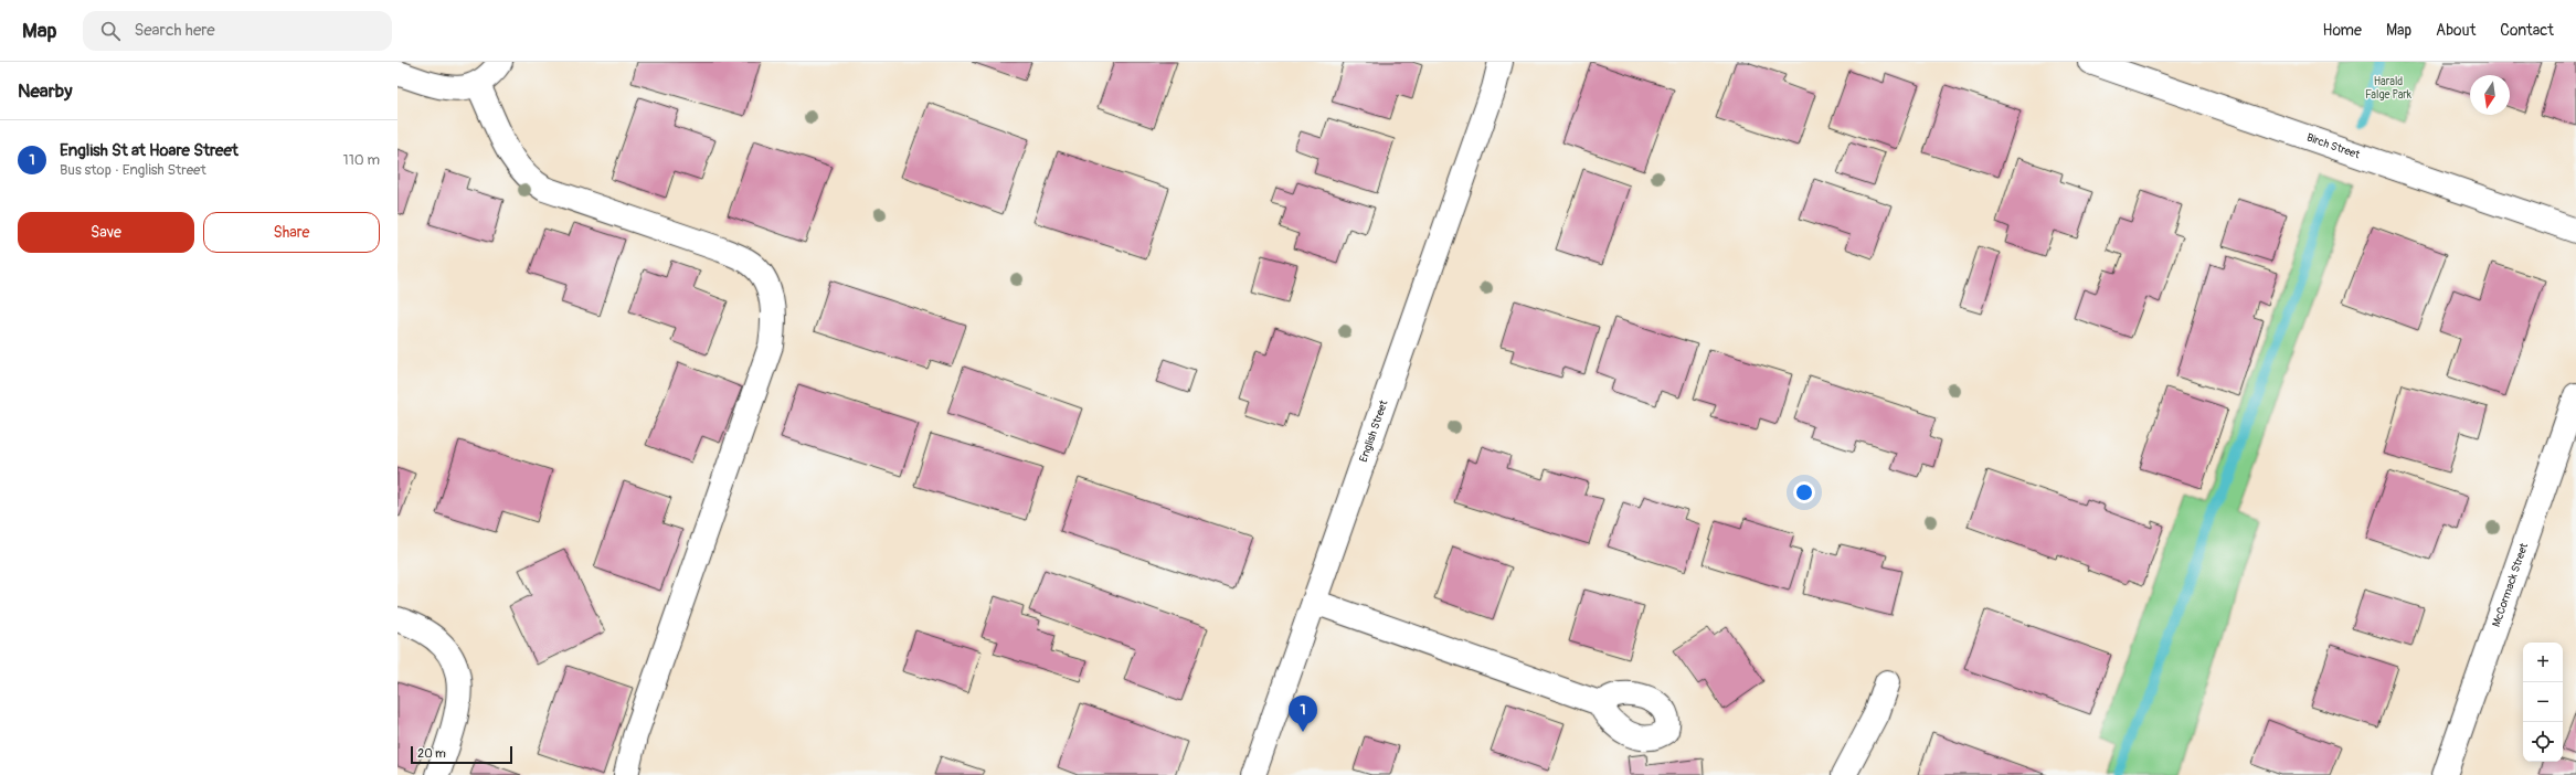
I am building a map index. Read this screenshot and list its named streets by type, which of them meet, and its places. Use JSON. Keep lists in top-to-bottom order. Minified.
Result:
{"streets":{"street":["Birch Street","English Street","McCormack Street"]},"parks":["Harald Falge Park"],"scale_bar":"20 m","north":"bottom","page":{"header":"Map","search":"Search here","nav":["Home","Map","About","Contact"],"heading":"Nearby","list":[{"mark":"1","name":"English St at Hoare Street","note":"Bus stop · English Street","value":"110 m"}],"buttons":["Save","Share"],"map_buttons":["+","−"],"pins":"1","scale":"20 m"}}
